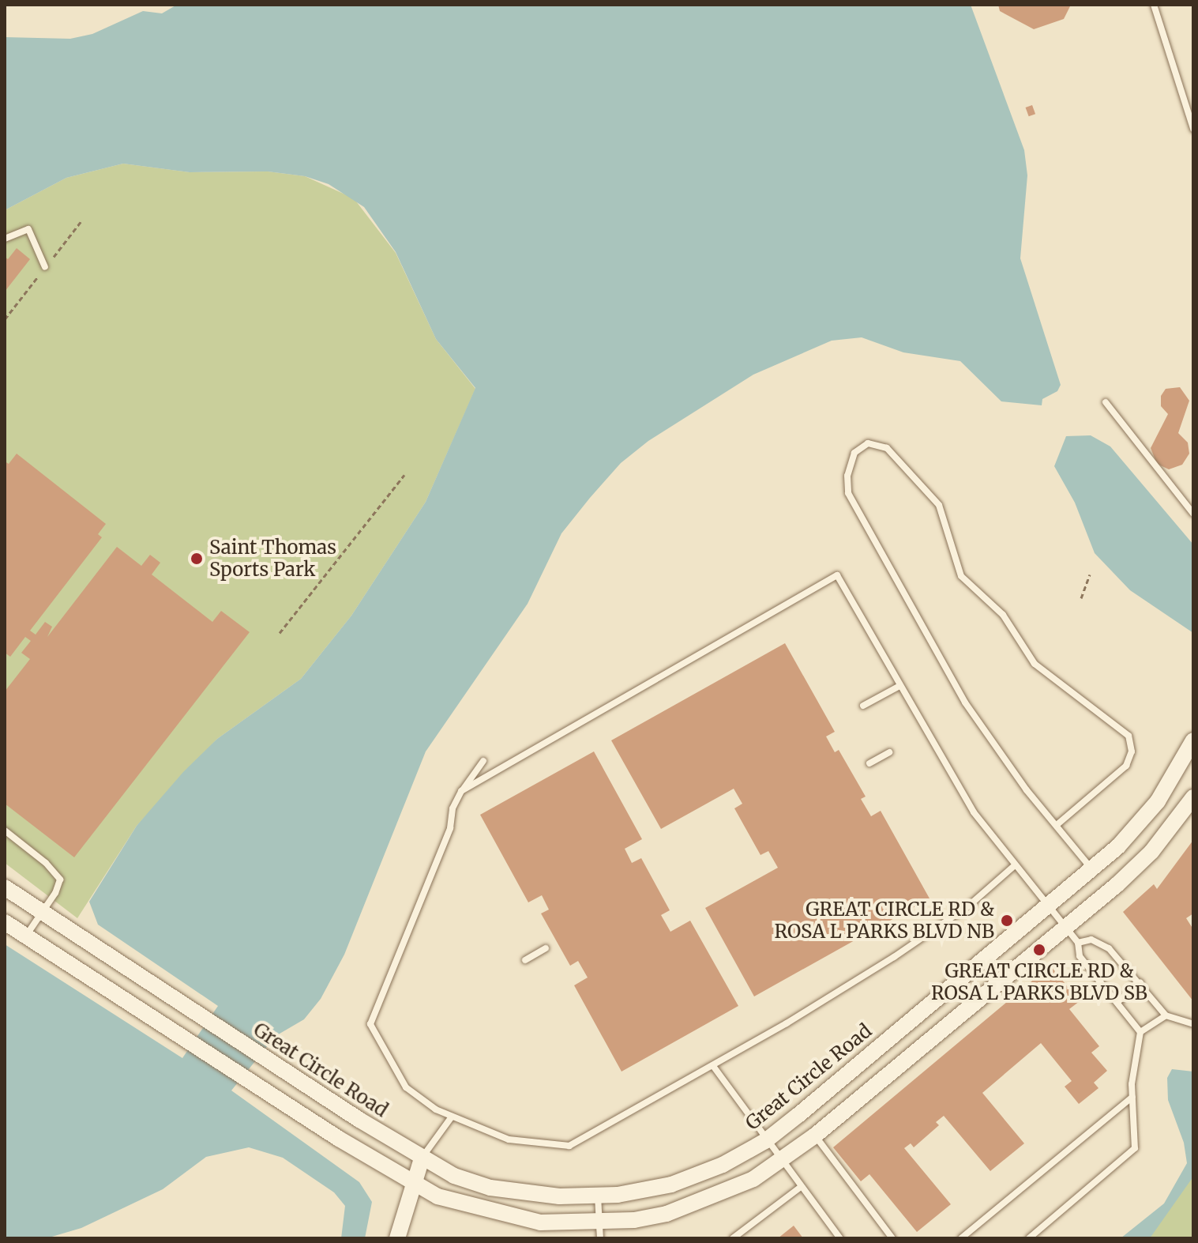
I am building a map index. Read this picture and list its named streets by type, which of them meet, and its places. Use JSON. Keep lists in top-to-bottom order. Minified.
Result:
{"streets":{"street":["Great Circle Road"]},"places":["Saint Thomas Sports Park","GREAT CIRCLE RD & ROSA L PARKS BLVD NB","GREAT CIRCLE RD & ROSA L PARKS BLVD SB"]}
